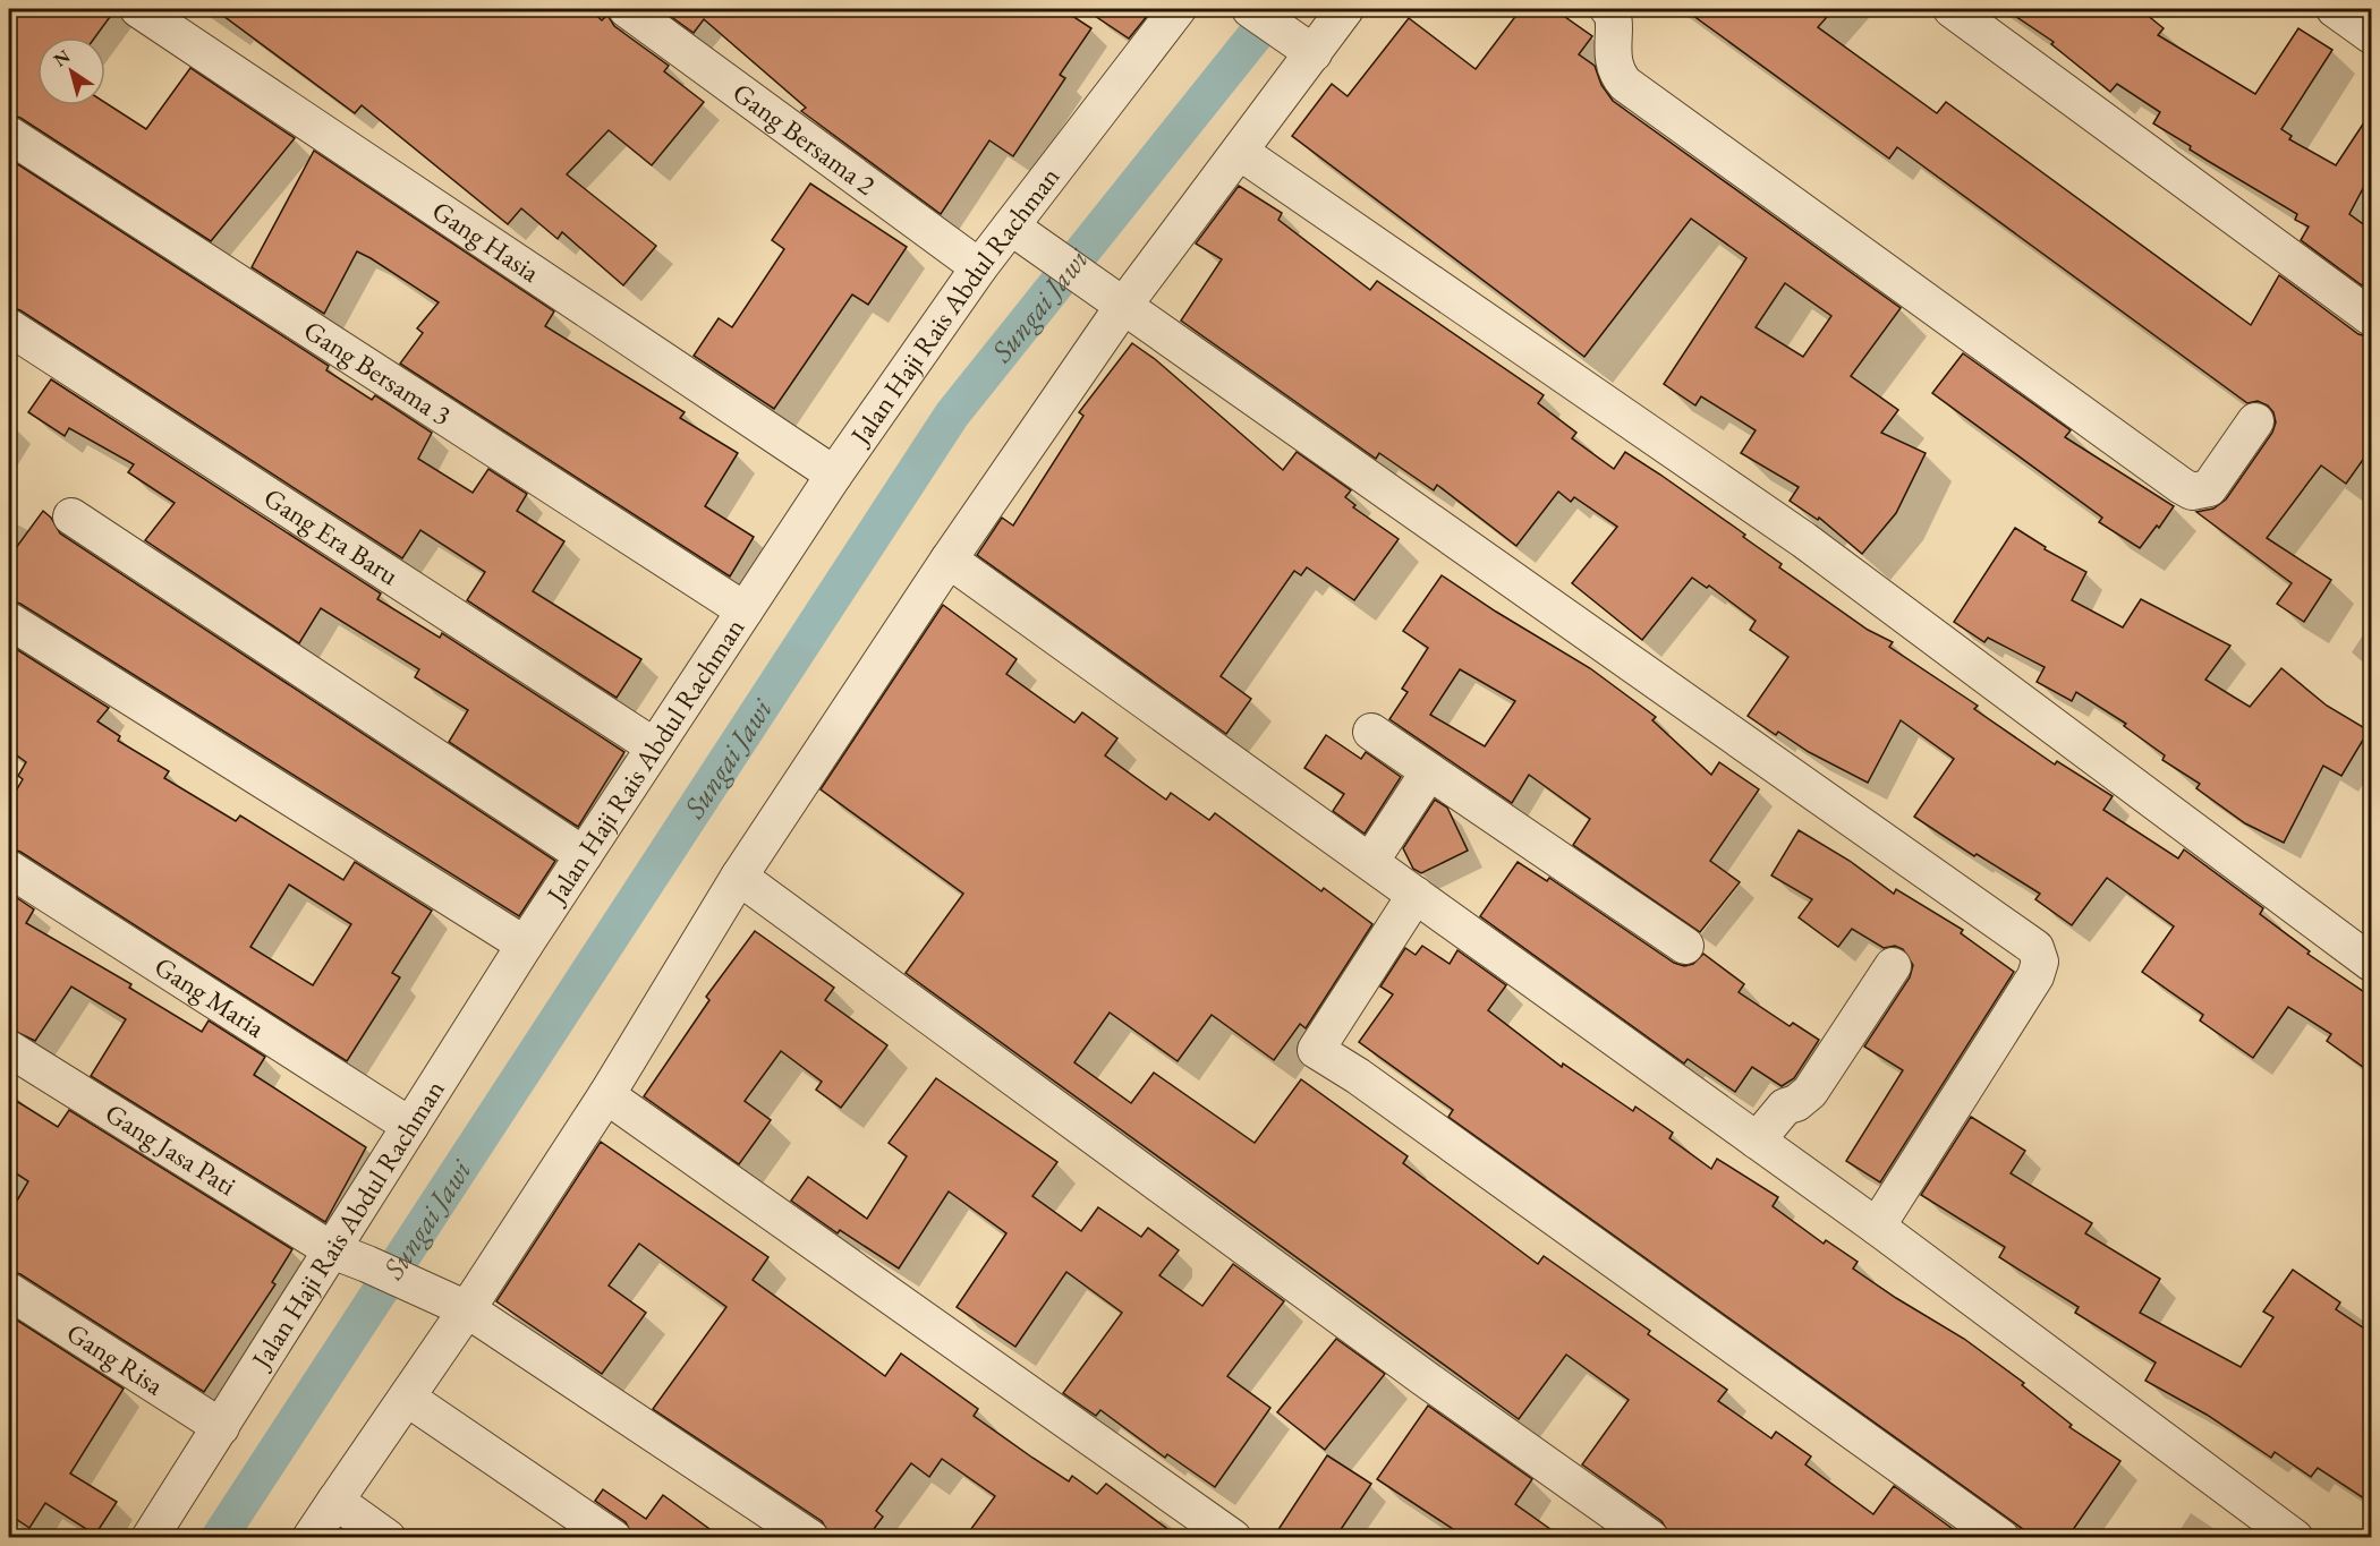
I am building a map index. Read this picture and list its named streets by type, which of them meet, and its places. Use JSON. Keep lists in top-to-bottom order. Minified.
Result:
{"streets":{"street":["Gang Bersama 2","Gang Hasia","Jalan Haji Rais Abdul Rachman","Gang Bersama 3","Gang Era Baru","Gang Maria","Gang Jasa Pati","Gang Risa"]},"crossings":[["Gang Bersama 2","Jalan Haji Rais Abdul Rachman"],["Gang Hasia","Jalan Haji Rais Abdul Rachman"],["Jalan Haji Rais Abdul Rachman","Gang Bersama 3"],["Jalan Haji Rais Abdul Rachman","Gang Era Baru"],["Jalan Haji Rais Abdul Rachman","Gang Maria"],["Jalan Haji Rais Abdul Rachman","Gang Jasa Pati"],["Jalan Haji Rais Abdul Rachman","Gang Risa"]],"water":["Sungai Jawi"],"north":"top left"}
